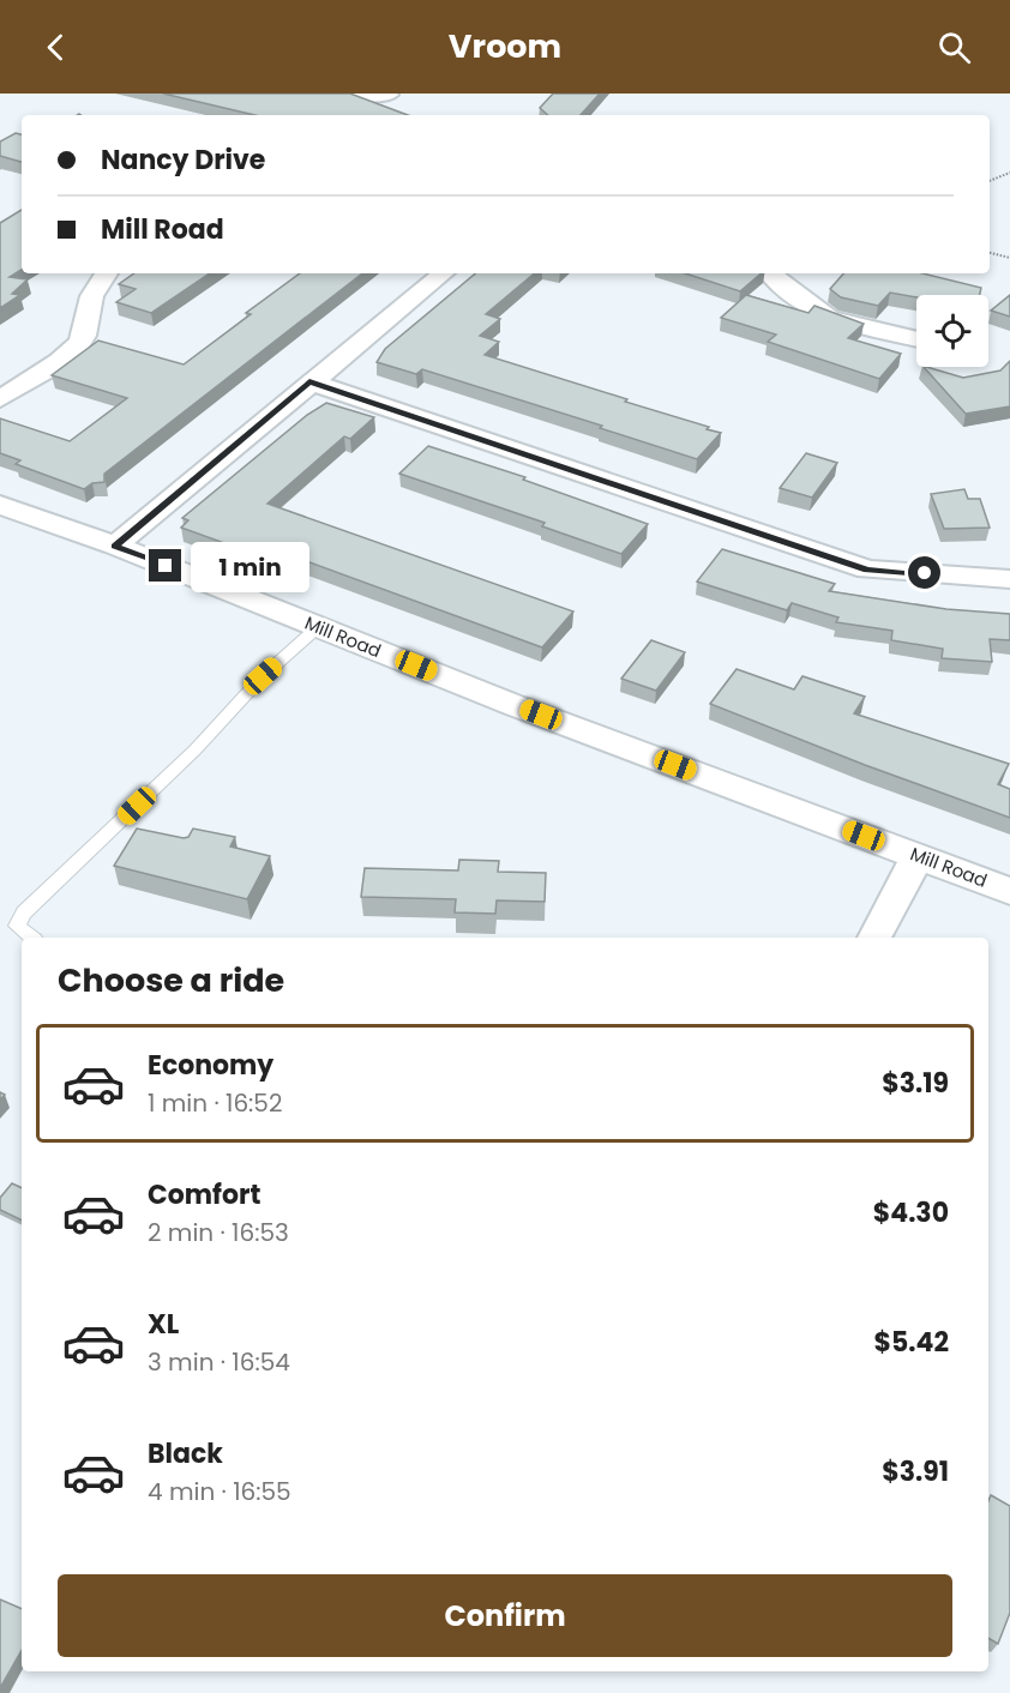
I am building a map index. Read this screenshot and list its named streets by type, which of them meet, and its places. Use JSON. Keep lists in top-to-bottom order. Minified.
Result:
{"streets":{"street":["Mill Road"]},"page":{"header":"Vroom","banner":["Nancy Drive","Mill Road"],"bubble":"1 min","heading":"Choose a ride","list":[{"name":"Economy","note":"1 min · 16:52","value":"$3.19"},{"name":"Comfort","note":"2 min · 16:53","value":"$4.30"},{"name":"XL","note":"3 min · 16:54","value":"$5.42"},{"name":"Black","note":"4 min · 16:55","value":"$3.91"}],"buttons":"Confirm"}}
